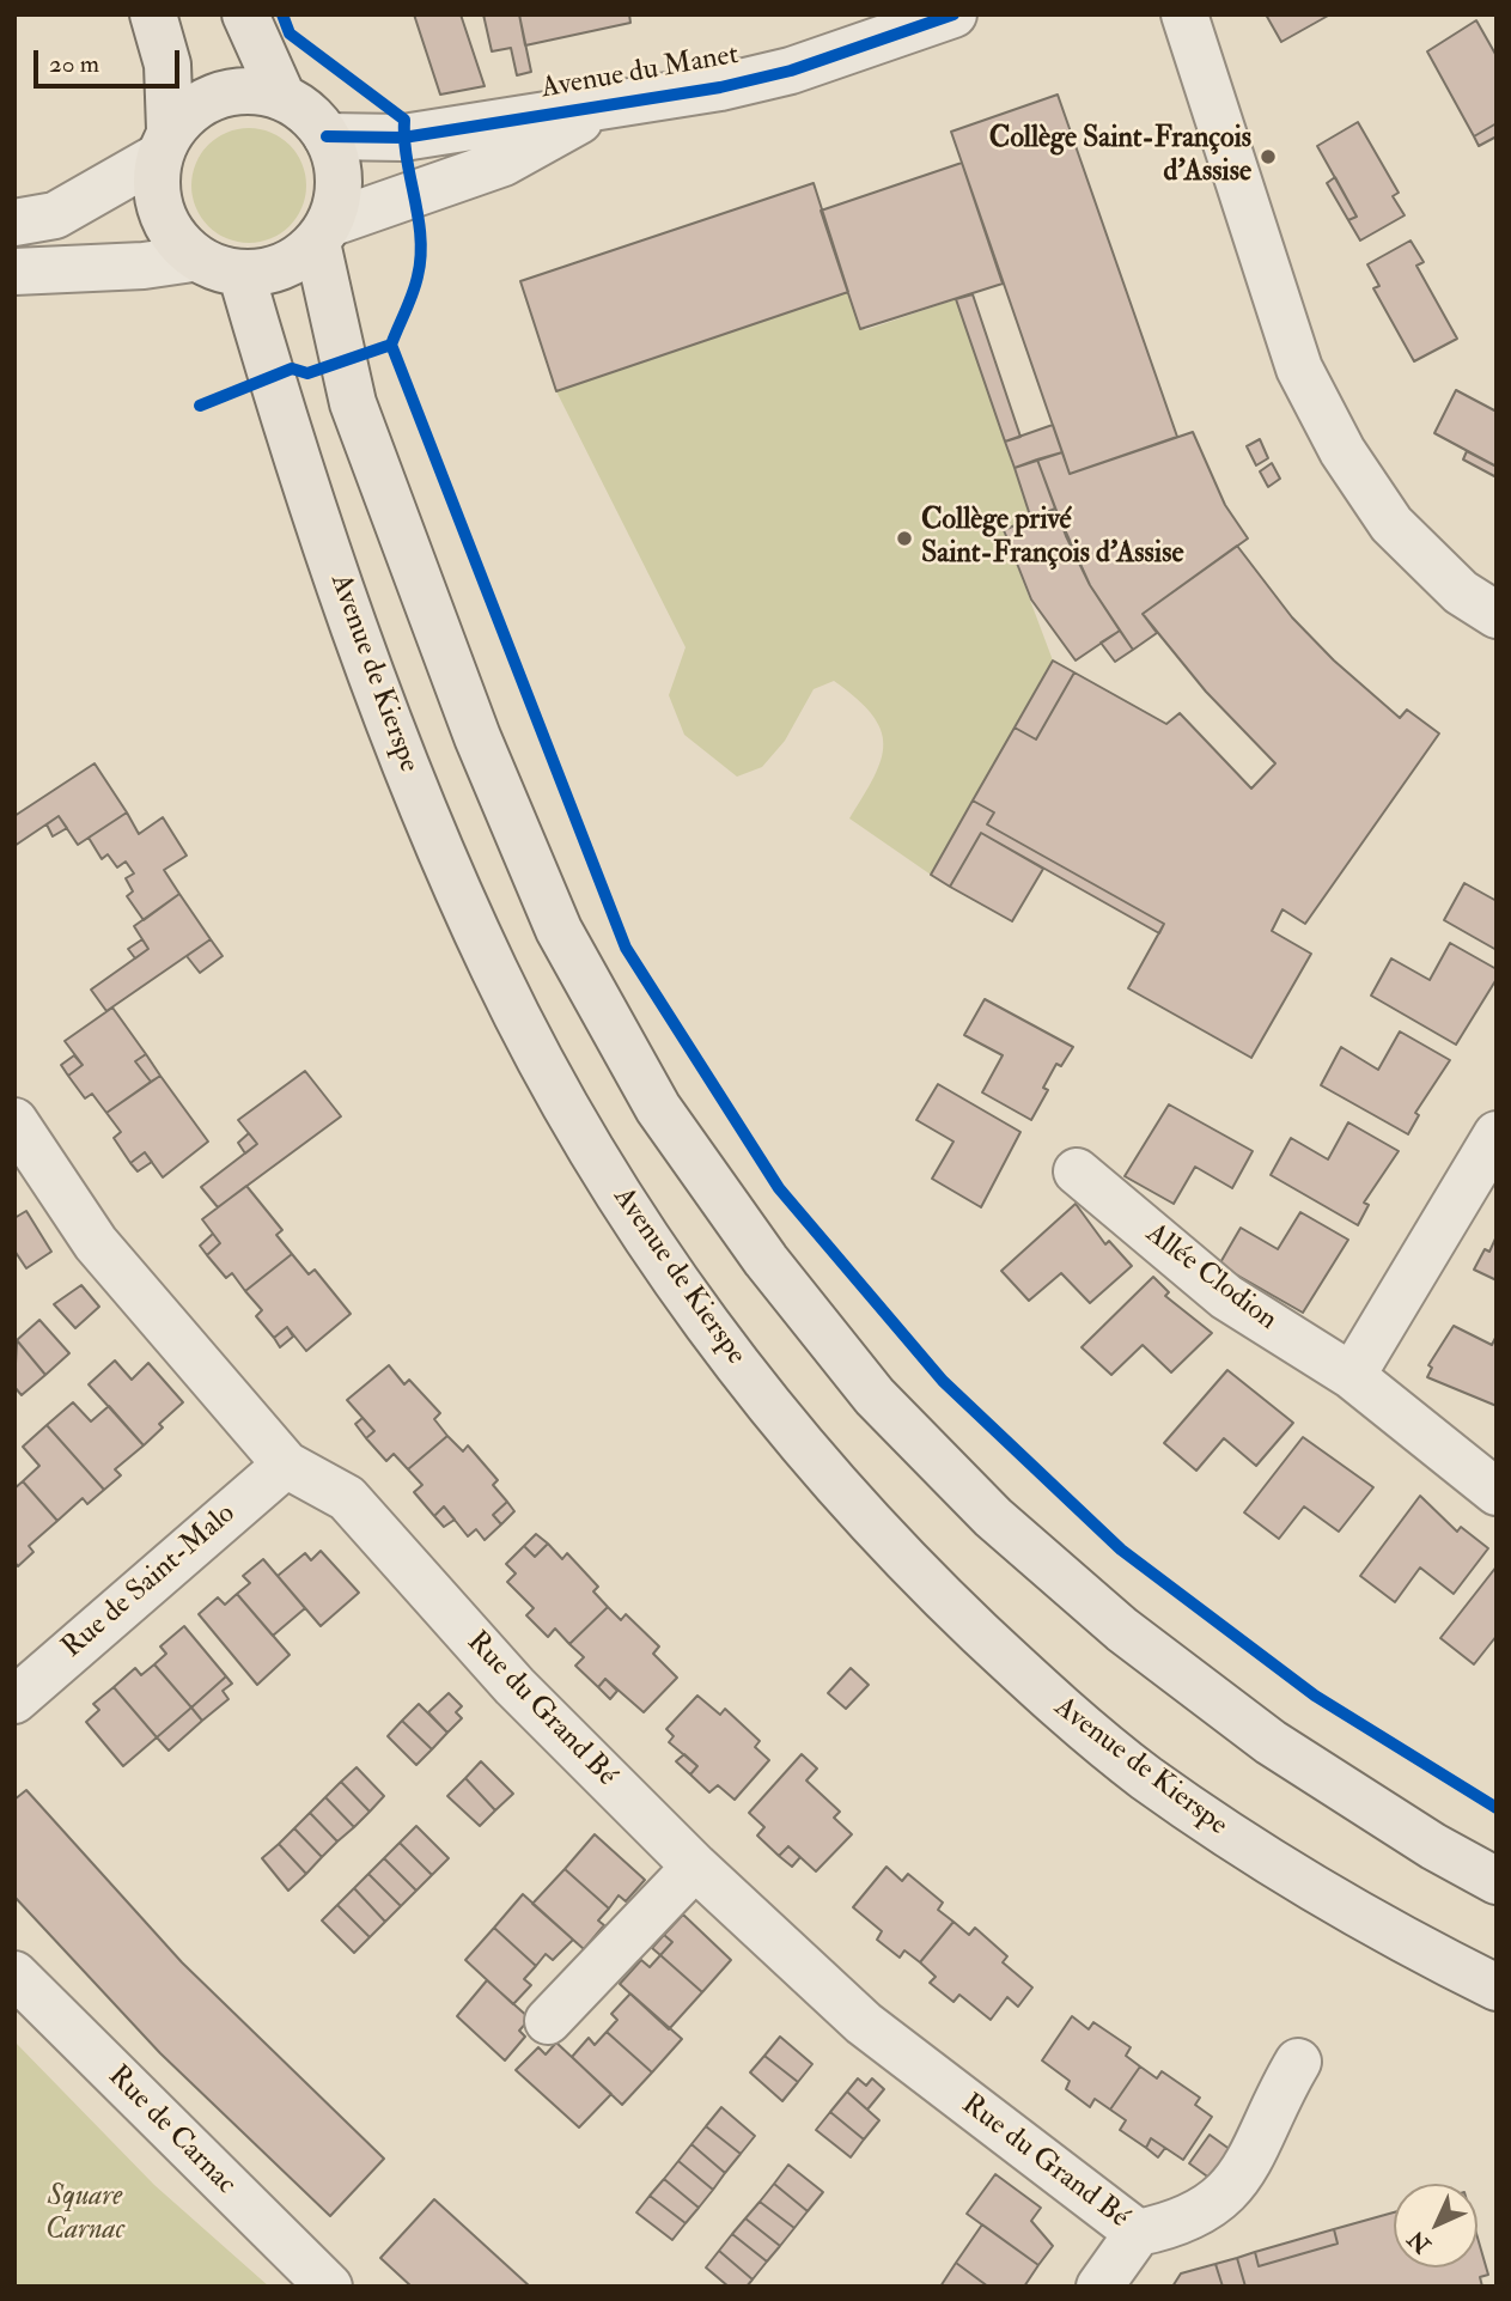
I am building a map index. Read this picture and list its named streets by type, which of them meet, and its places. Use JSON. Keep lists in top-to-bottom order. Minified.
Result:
{"streets":{"main road":["Avenue de Kierspe"],"street":["Avenue du Manet","Allée Clodion","Rue de Saint-Malo","Rue du Grand Bé","Rue de Carnac"]},"crossings":[["Avenue du Manet","Avenue de Kierspe"],["Rue de Saint-Malo","Rue du Grand Bé"]],"parks":["Square Carnac"],"places":["Collège Saint-François d'Assise","Collège privé Saint-François d'Assise"],"scale_bar":"20 m","north":"bottom left"}
